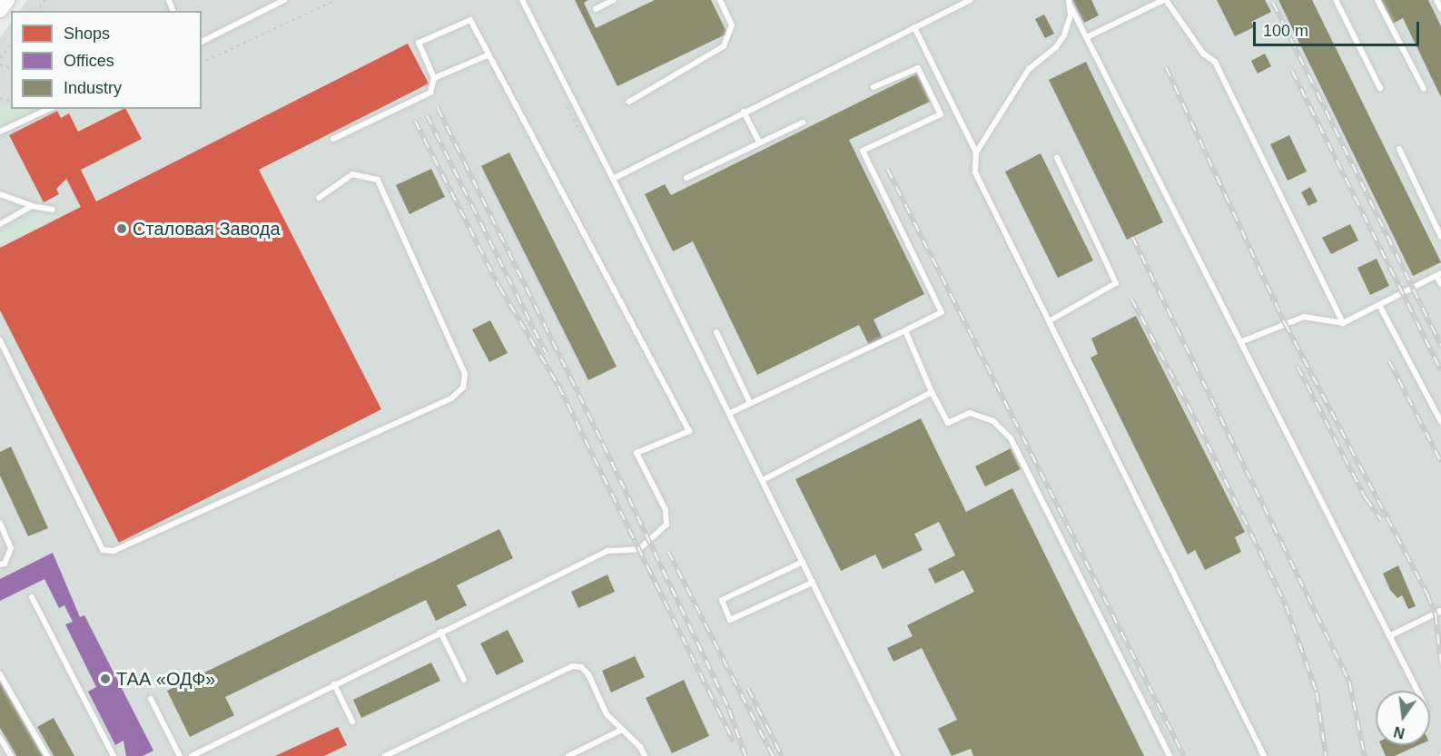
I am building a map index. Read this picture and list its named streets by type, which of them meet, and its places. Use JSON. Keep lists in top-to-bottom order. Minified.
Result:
{"places":["Сталовая Завода","ТАА «ОДФ»"],"legend":["Shops","Offices","Industry"],"scale_bar":"100 m","north":"bottom"}
